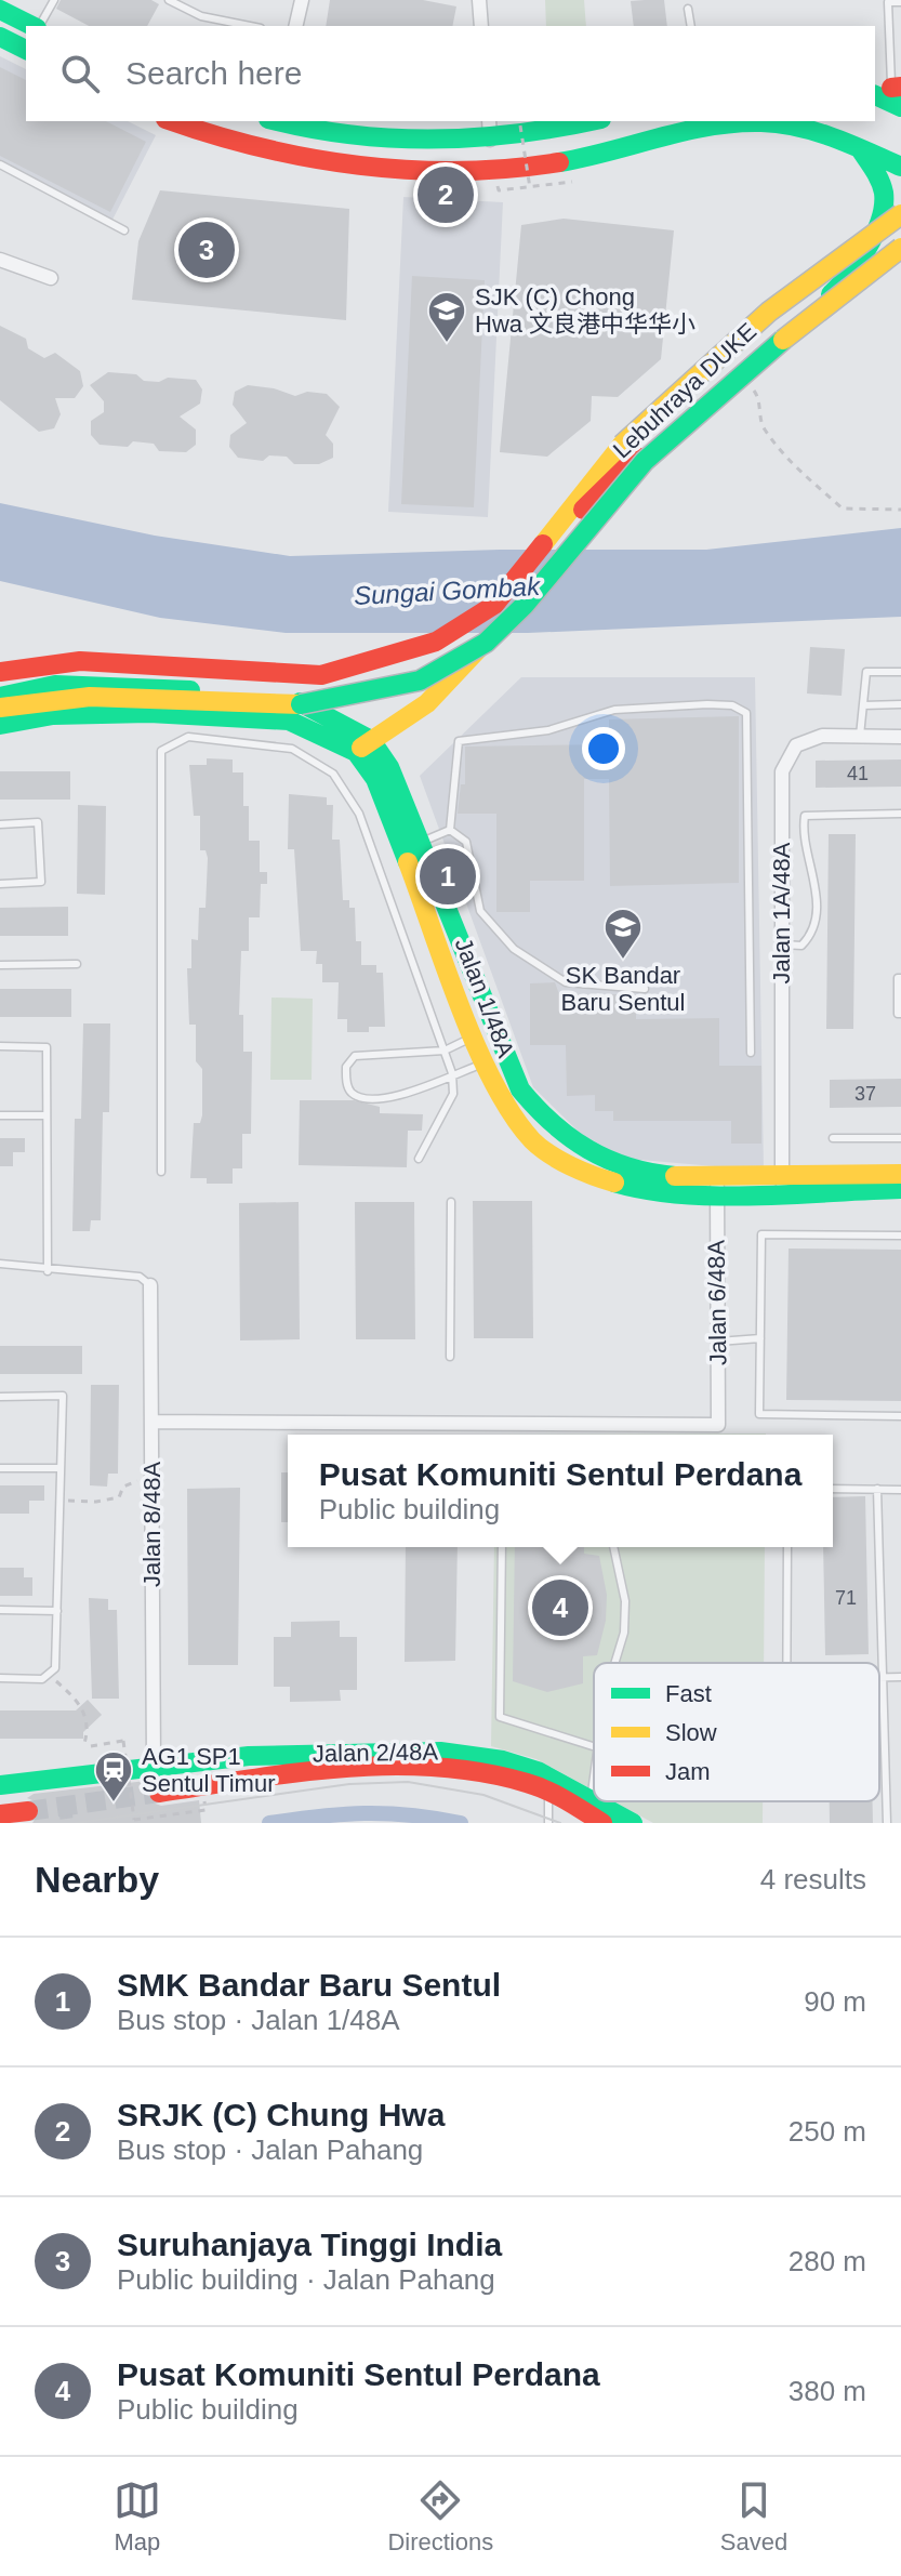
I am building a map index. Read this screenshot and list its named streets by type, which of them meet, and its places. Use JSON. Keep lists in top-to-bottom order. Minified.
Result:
{"streets":{"main road":["Lebuhraya DUKE","Jalan 1/48A","Jalan 2/48A"],"street":["Jalan 1A/48A","Jalan 6/48A","Jalan 8/48A"]},"crossings":[["Jalan 1A/48A","Jalan 1/48A"],["Jalan 1/48A","Jalan 6/48A"],["Jalan 6/48A","Jalan 8/48A"],["Jalan 8/48A","Jalan 2/48A"]],"water":["Sungai Gombak"],"places":{"school or university":["SJK (C) Chong Hwa 文良港中华华小","SK Bandar Baru Sentul"],"station":["AG1 SP1 Sentul Timur"]},"house_numbers":["41","37","71"],"legend":["Fast","Slow","Jam"],"page":{"search":"Search here","pins":["2","3","1","4"],"popup":["Pusat Komuniti Sentul Perdana","Public building"],"heading":["Nearby","4 results"],"list":[{"mark":"1","name":"SMK Bandar Baru Sentul","note":"Bus stop · Jalan 1/48A","value":"90 m"},{"mark":"2","name":"SRJK (C) Chung Hwa","note":"Bus stop · Jalan Pahang","value":"250 m"},{"mark":"3","name":"Suruhanjaya Tinggi India","note":"Public building · Jalan Pahang","value":"280 m"},{"mark":"4","name":"Pusat Komuniti Sentul Perdana","note":"Public building","value":"380 m"}],"nav":["Map","Directions","Saved"]}}
